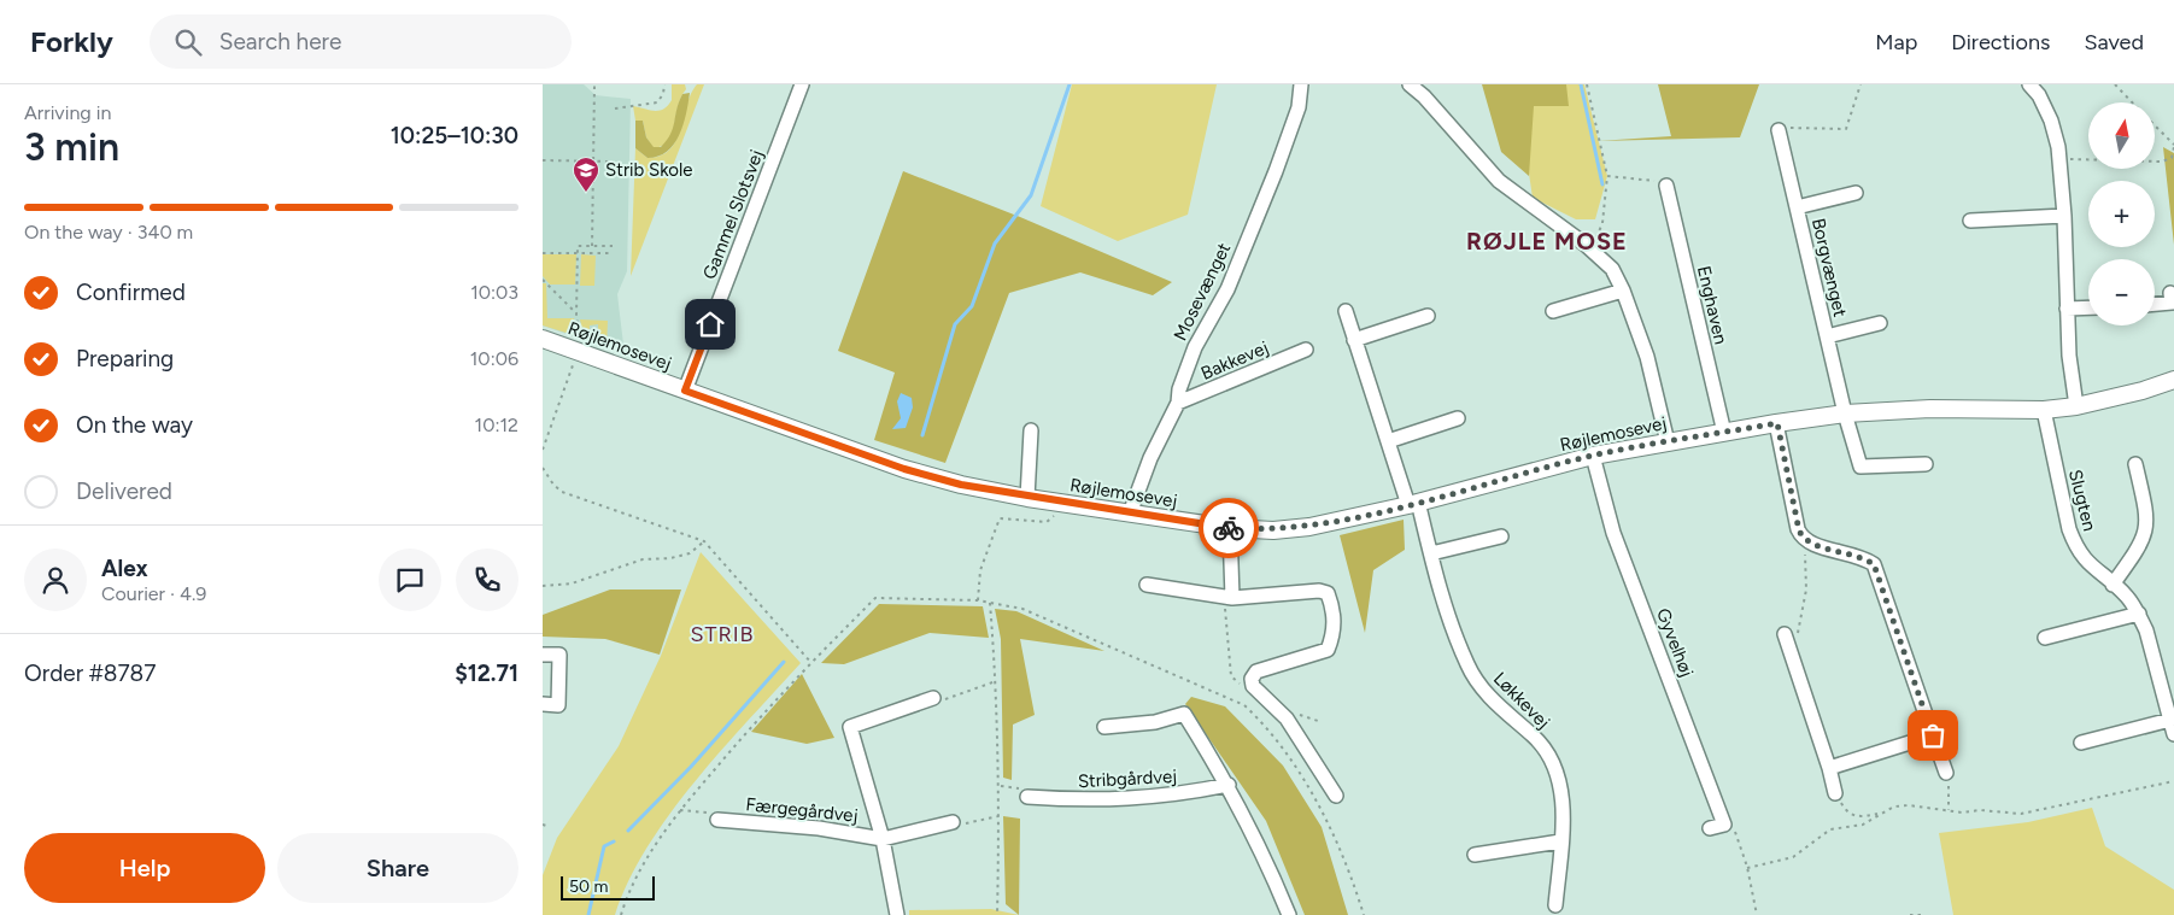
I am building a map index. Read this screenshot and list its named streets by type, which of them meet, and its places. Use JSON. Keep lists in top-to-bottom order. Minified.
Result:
{"streets":{"street":["Gammel Slotsvej","Borgvænget","Mosevænget","Enghaven","Røjlemosevej","Bakkevej","Slugten","Gyvelhøj","Løkkevej","Stribgårdvej","Færgegårdvej"]},"crossings":[["Gammel Slotsvej","Røjlemosevej"],["Borgvænget","Røjlemosevej"],["Mosevænget","Røjlemosevej"],["Mosevænget","Bakkevej"],["Enghaven","Røjlemosevej"],["Røjlemosevej","Slugten"],["Røjlemosevej","Gyvelhøj"],["Røjlemosevej","Løkkevej"]],"districts":["RØJLE MOSE","STRIB"],"places":{"school or university":["Strib Skole"]},"scale_bar":"50 m","north":"top","page":{"header":"Forkly","search":"Search here","nav":["Map","Directions","Saved"],"heading":["3 min","Arriving in","10:25–10:30"],"panel":["Alex","Courier · 4.9","Order #8787","$12.71"],"map_buttons":["+","−"],"bar":"On the way · 340 m","list":[["Confirmed","10:03"],["Preparing","10:06"],["On the way","10:12"],"Delivered"],"buttons":["Help","Share"],"scale":"50 m"}}
